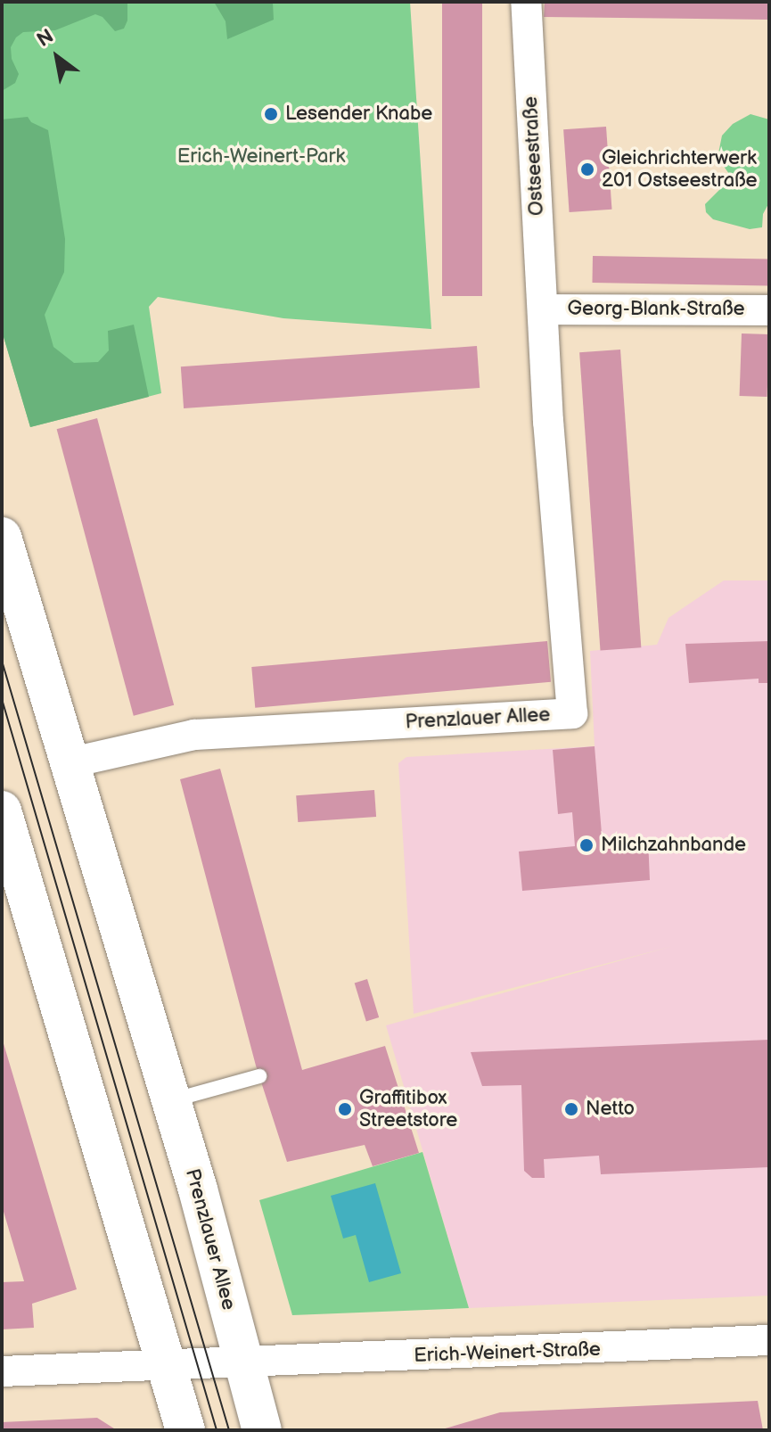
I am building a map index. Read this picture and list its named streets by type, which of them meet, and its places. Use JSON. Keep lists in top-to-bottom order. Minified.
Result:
{"streets":{"main road":["Prenzlauer Allee"],"street":["Ostseestraße","Georg-Blank-Straße","Erich-Weinert-Straße"]},"crossings":[["Ostseestraße","Georg-Blank-Straße"],["Ostseestraße","Prenzlauer Allee"],["Georg-Blank-Straße","Prenzlauer Allee"],["Prenzlauer Allee","Erich-Weinert-Straße"]],"parks":["Erich-Weinert-Park"],"places":["Lesender Knabe","Gleichrichterwerk 201 Ostseestraße","Milchzahnbande","Graffitibox Streetstore","Netto"],"north":"top left"}
